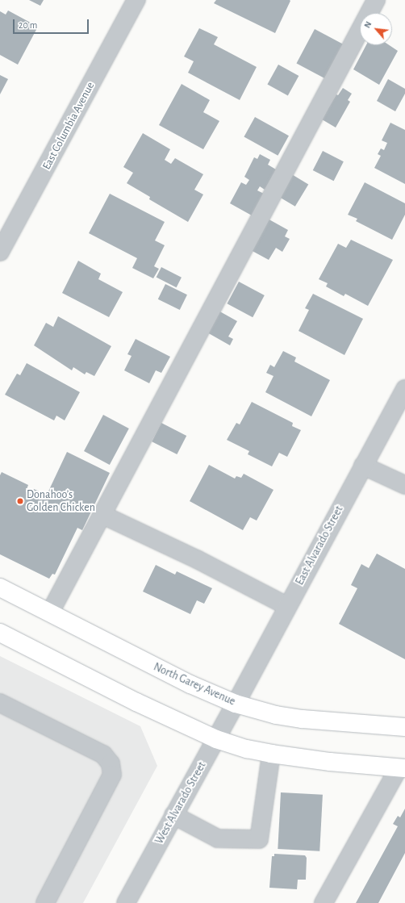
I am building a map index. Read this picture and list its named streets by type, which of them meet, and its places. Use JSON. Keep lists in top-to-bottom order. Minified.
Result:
{"streets":{"main road":["North Garey Avenue"],"street":["East Columbia Avenue","East Alvarado Street","West Alvarado Street"]},"crossings":[["East Alvarado Street","North Garey Avenue"],["East Alvarado Street","West Alvarado Street"],["North Garey Avenue","West Alvarado Street"]],"places":["Donahoo’s Golden Chicken"],"scale_bar":"20 m","north":"top left"}
